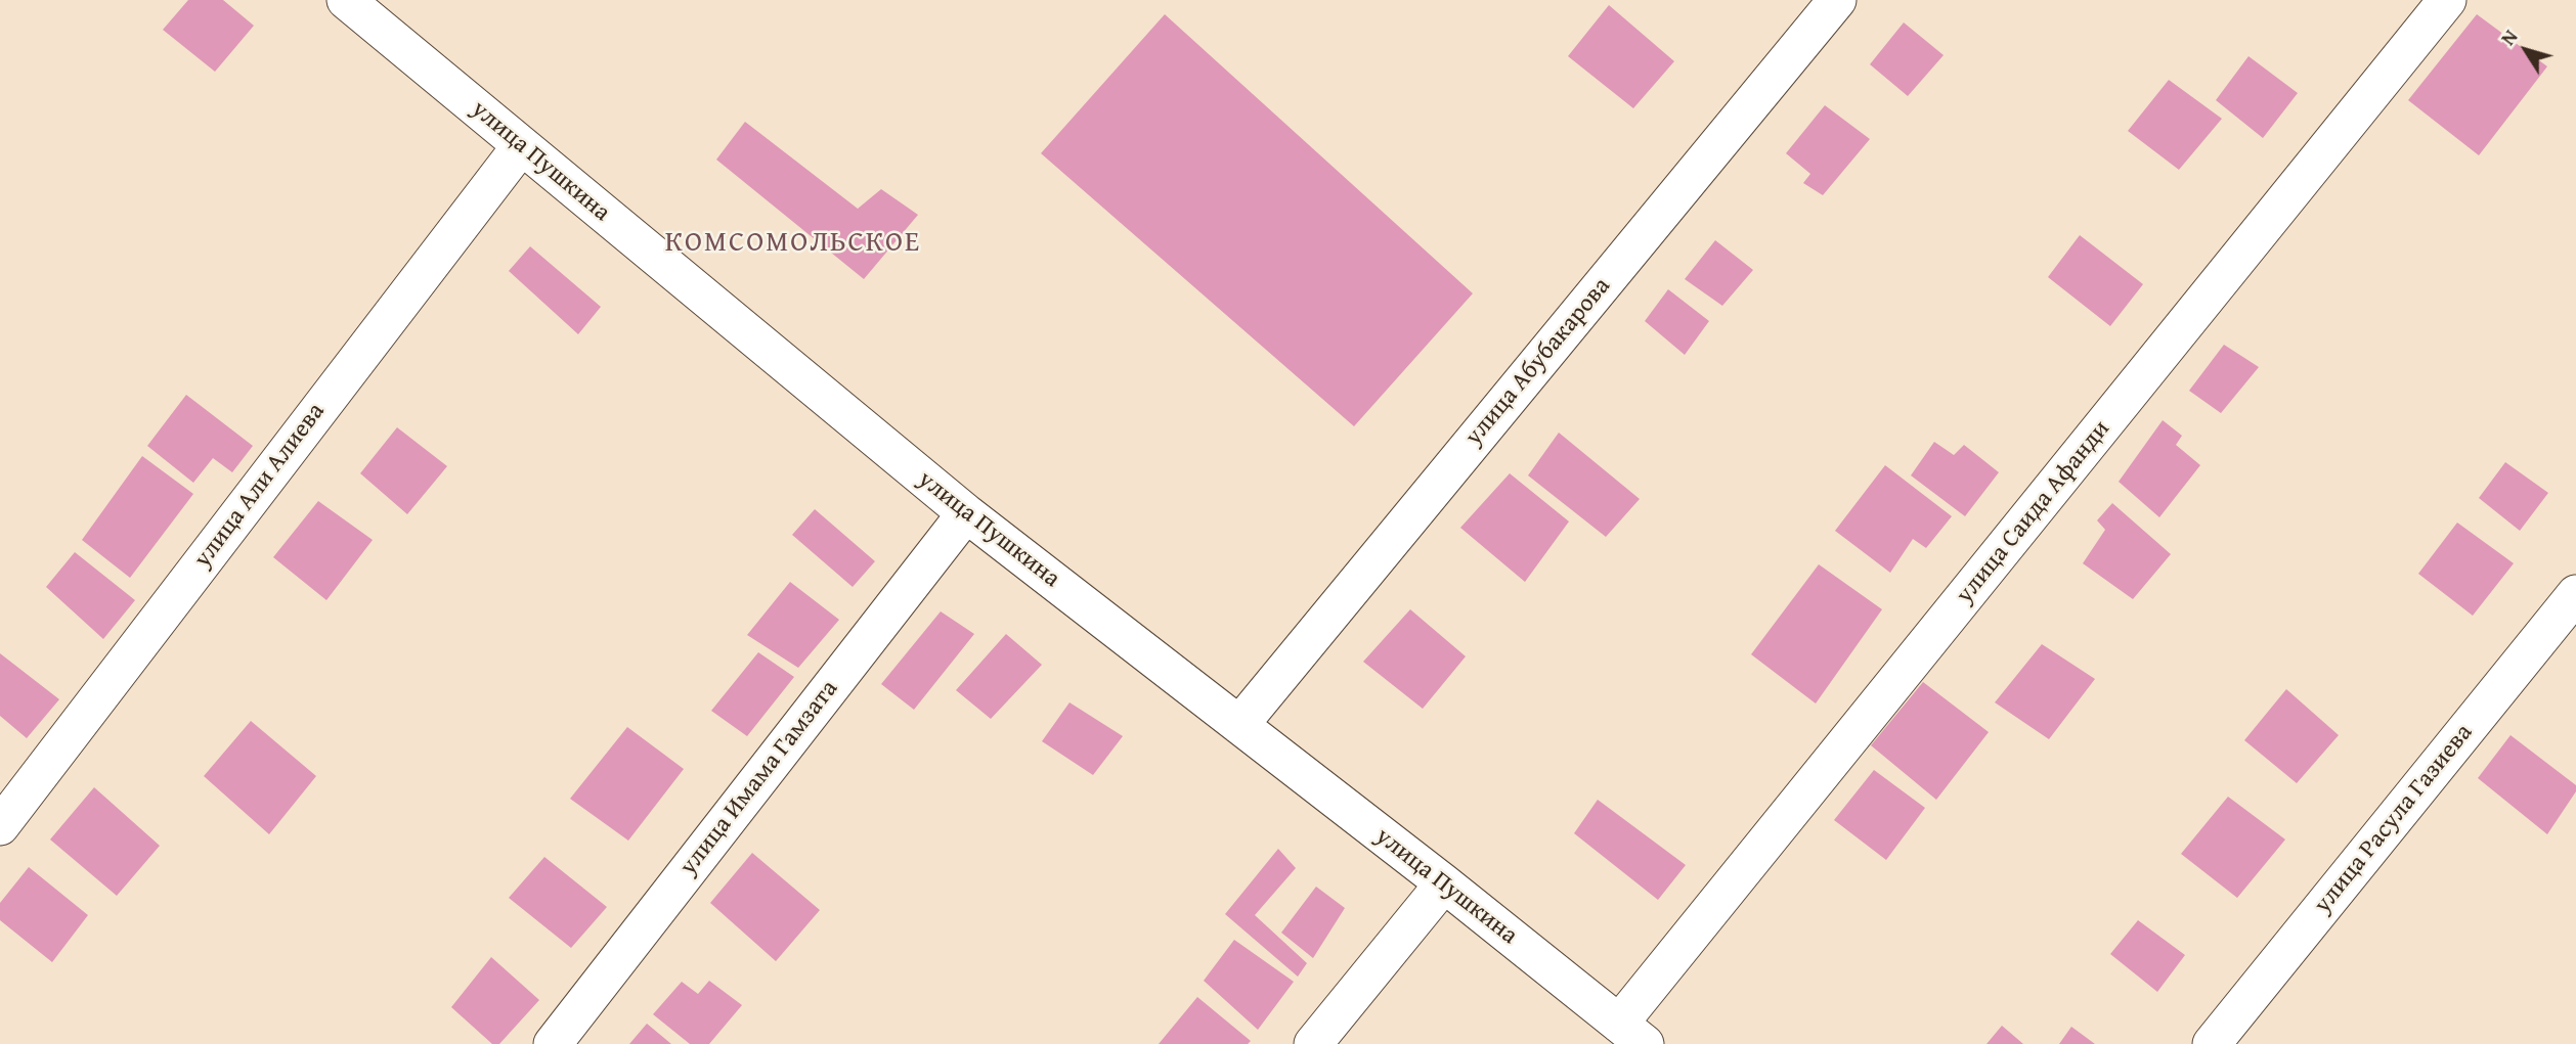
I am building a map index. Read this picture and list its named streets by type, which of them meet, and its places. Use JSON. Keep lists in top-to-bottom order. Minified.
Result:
{"streets":{"street":["улица Пушкина","улица Абубакарова","улица Али Алиева","улица Саида Афанди","улица Имама Гамзата","улица Расула Газиева"]},"crossings":[["улица Пушкина","улица Абубакарова"],["улица Пушкина","улица Али Алиева"],["улица Пушкина","улица Саида Афанди"],["улица Пушкина","улица Имама Гамзата"]],"districts":["КОМСОМОЛЬСКОЕ"],"north":"top left"}
